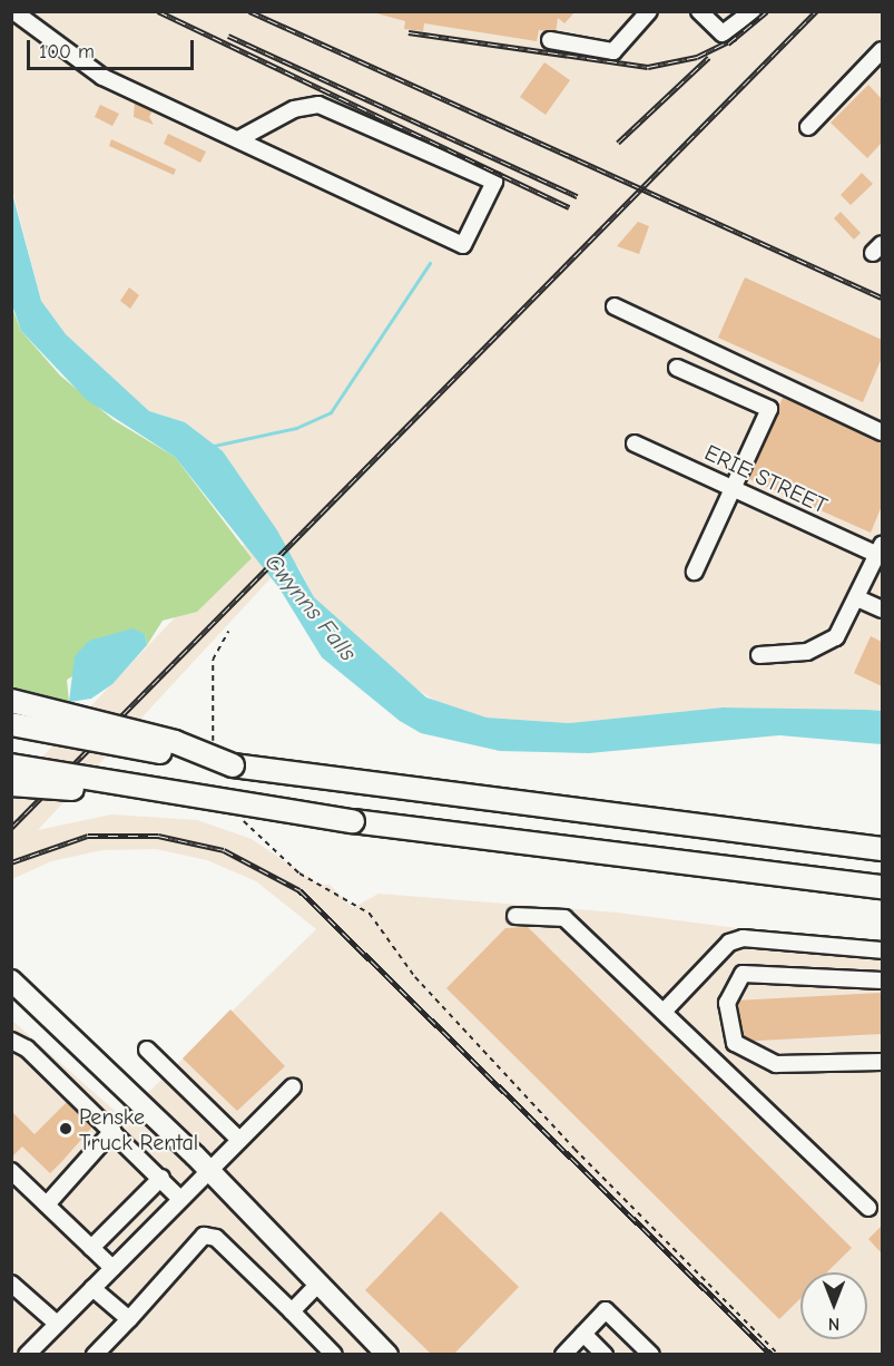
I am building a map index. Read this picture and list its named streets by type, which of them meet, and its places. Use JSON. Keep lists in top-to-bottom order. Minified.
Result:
{"streets":{"street":["ERIE STREET"]},"water":["Gwynns Falls"],"places":["Penske Truck Rental"],"scale_bar":"100 m","north":"bottom"}
